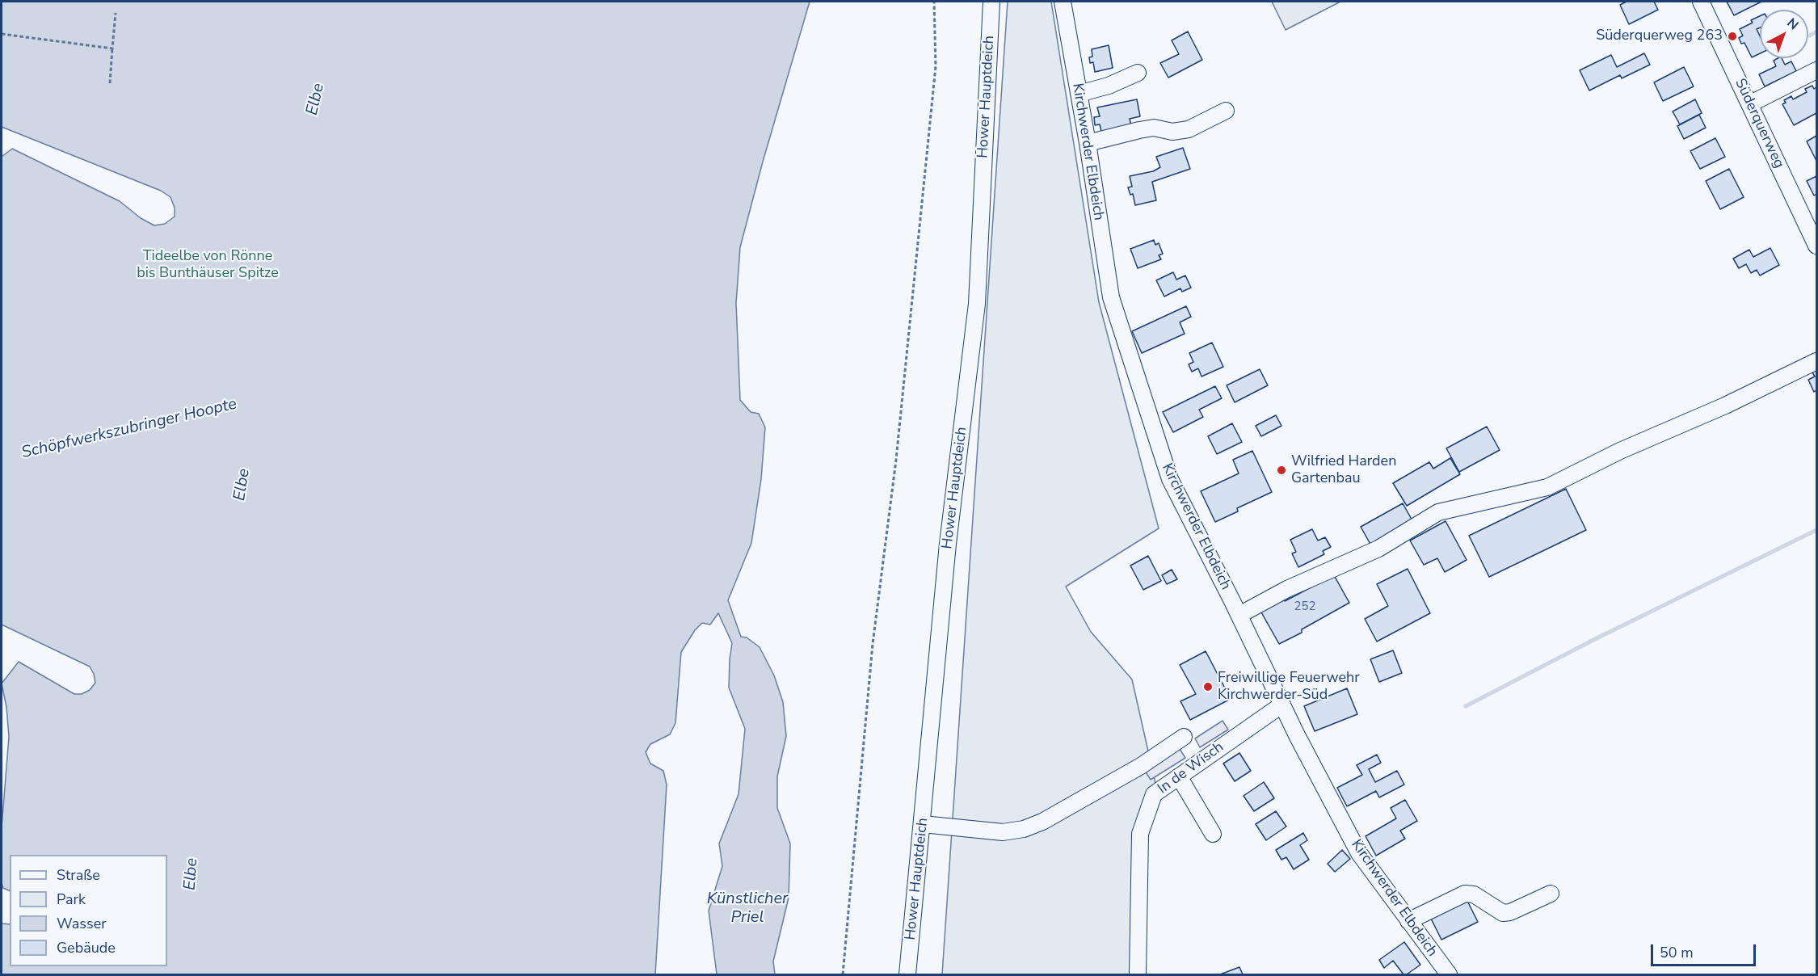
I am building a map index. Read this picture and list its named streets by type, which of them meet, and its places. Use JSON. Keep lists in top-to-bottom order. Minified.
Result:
{"streets":{"street":["Hower Hauptdeich","Süderquerweg","Kirchwerder Elbdeich","In de Wisch"]},"crossings":[["Kirchwerder Elbdeich","In de Wisch"]],"water":["Elbe","Schöpfwerkszubringer Hoopte","Künstlicher Priel"],"parks":["Tideelbe von Rönne bis Bunthäuser Spitze"],"places":["Süderquerweg 263","Wilfried Harden Gartenbau","Freiwillige Feuerwehr Kirchwerder-Süd"],"house_numbers":["252"],"legend":["Straße","Park","Wasser","Gebäude"],"scale_bar":"50 m","north":"top right"}
